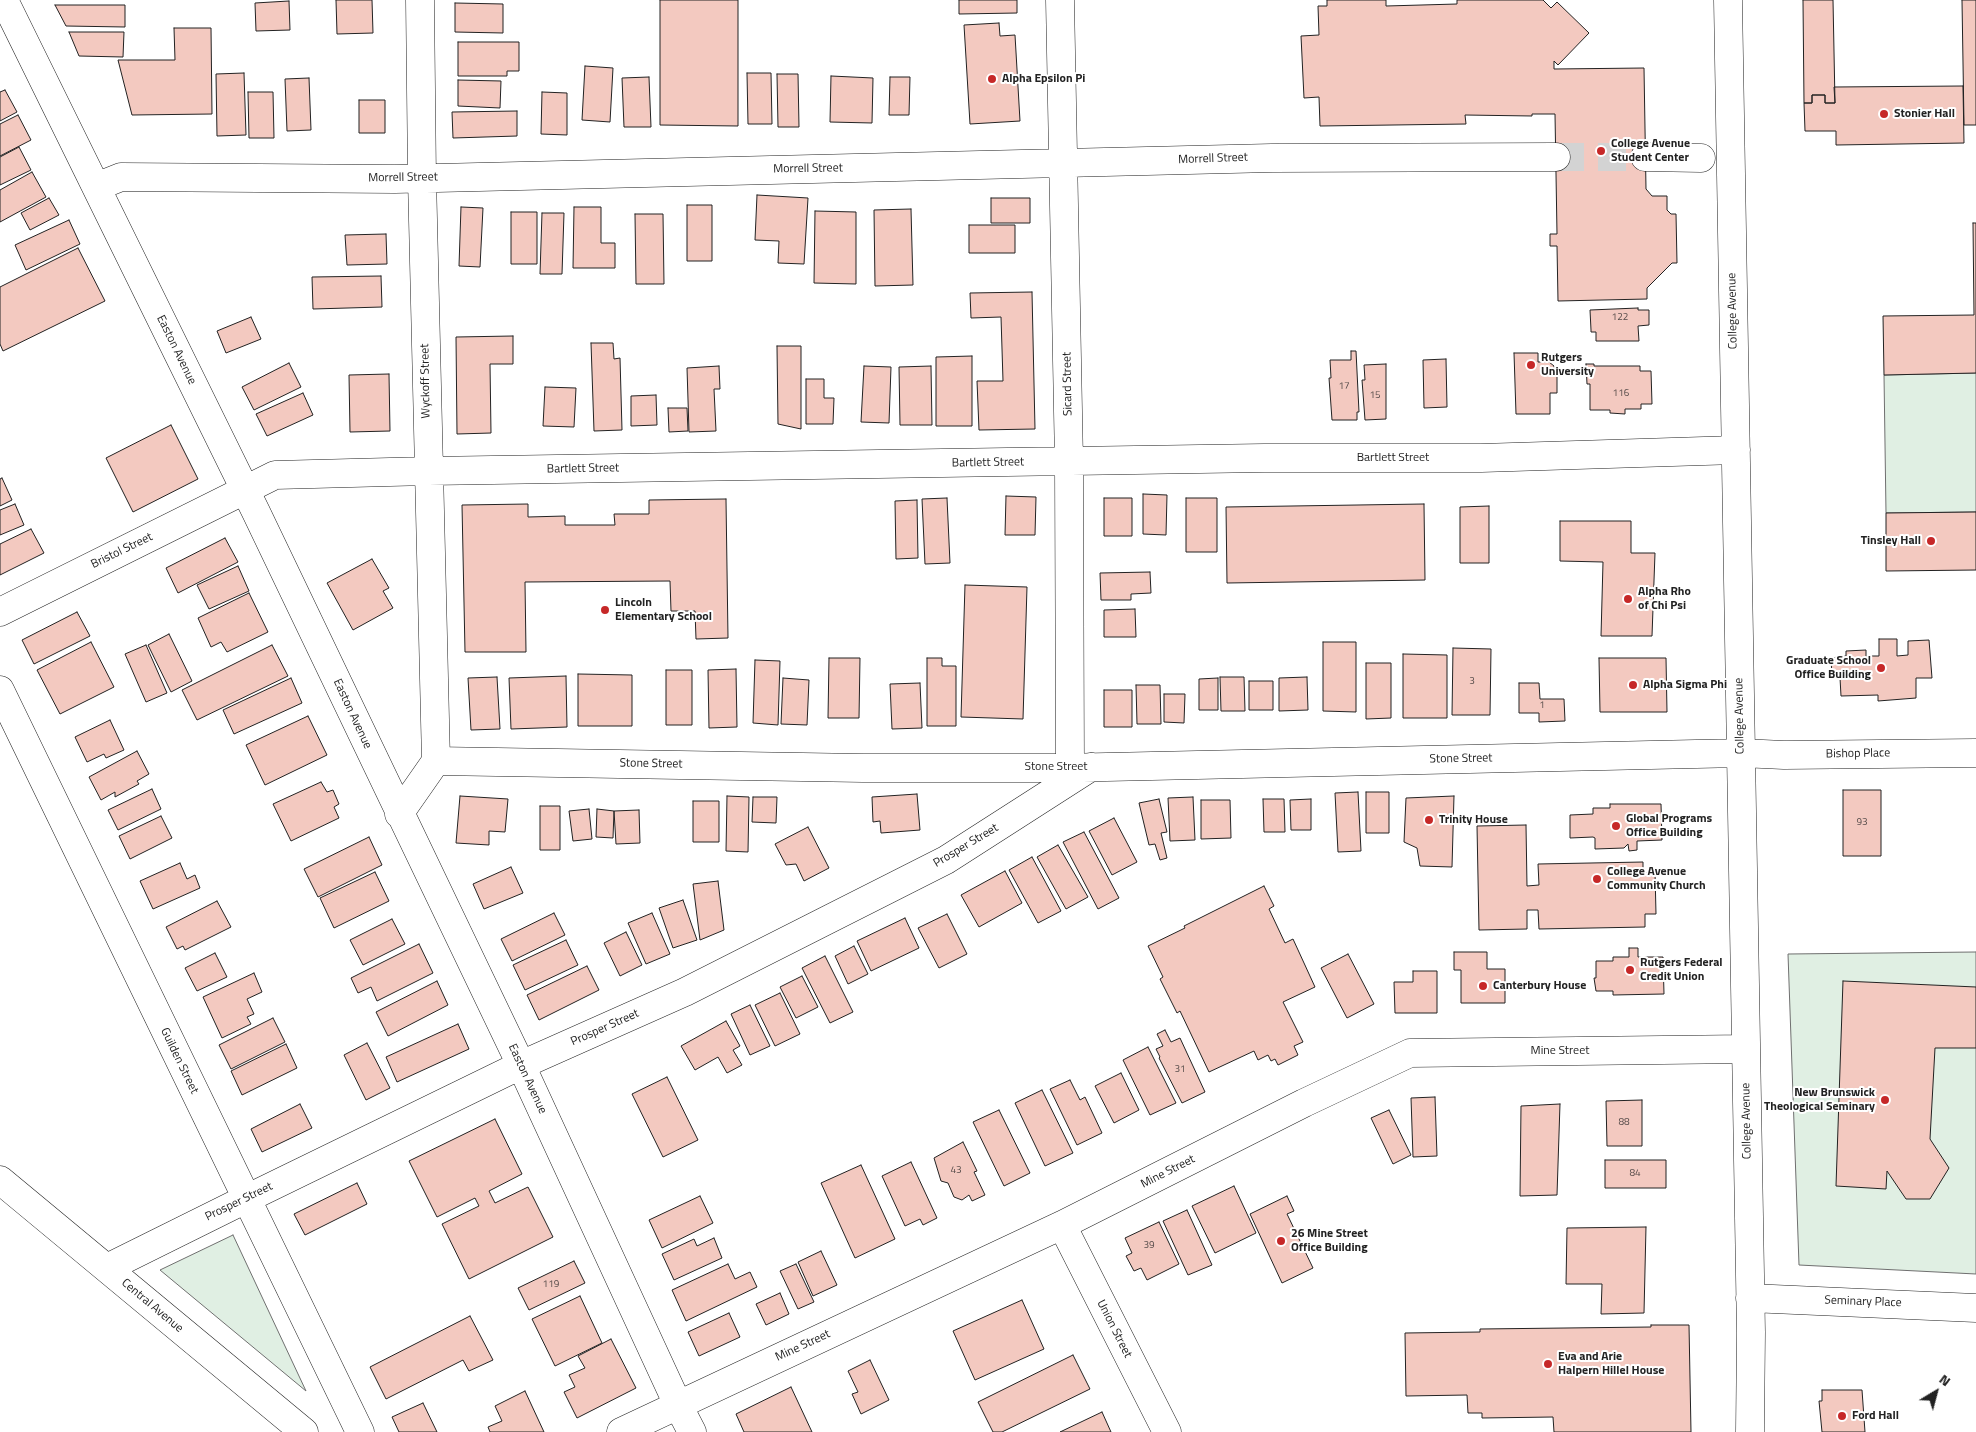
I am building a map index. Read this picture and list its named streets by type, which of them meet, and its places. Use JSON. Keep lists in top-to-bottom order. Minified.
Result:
{"streets":{"street":["Morrell Street","College Avenue","Easton Avenue","Wyckoff Street","Sicard Street","Bartlett Street","Bristol Street","Bishop Place","Stone Street","Prosper Street","Mine Street","Guilden Street","Seminary Place","Central Avenue","Union Street"]},"crossings":[["Morrell Street","Easton Avenue"],["Morrell Street","Wyckoff Street"],["Morrell Street","Sicard Street"],["College Avenue","Bartlett Street"],["College Avenue","Bishop Place"],["College Avenue","Stone Street"],["College Avenue","Mine Street"],["College Avenue","Seminary Place"],["Easton Avenue","Bartlett Street"],["Easton Avenue","Bristol Street"],["Easton Avenue","Prosper Street"],["Easton Avenue","Mine Street"],["Wyckoff Street","Bartlett Street"],["Wyckoff Street","Stone Street"],["Sicard Street","Bartlett Street"],["Sicard Street","Stone Street"],["Sicard Street","Prosper Street"],["Bartlett Street","Bristol Street"],["Bishop Place","Stone Street"],["Stone Street","Prosper Street"],["Prosper Street","Guilden Street"],["Prosper Street","Central Avenue"],["Mine Street","Union Street"]],"places":["Alpha Epsilon Pi","Stonier Hall","College Avenue Student Center","Rutgers University","Tinsley Hall","Alpha Rho of Chi Psi","Lincoln Elementary School","Graduate School Office Building","Alpha Sigma Phi","Trinity House","Global Programs Office Building","College Avenue Community Church","Rutgers Federal Credit Union","Canterbury House","New Brunswick Theological Seminary","26 Mine Street Office Building","Eva and Arie Halpern Hillel House","Ford Hall"],"house_numbers":["122","17","116","15","3","1","93","31","88","43","84","39","119"],"north":"top right"}
